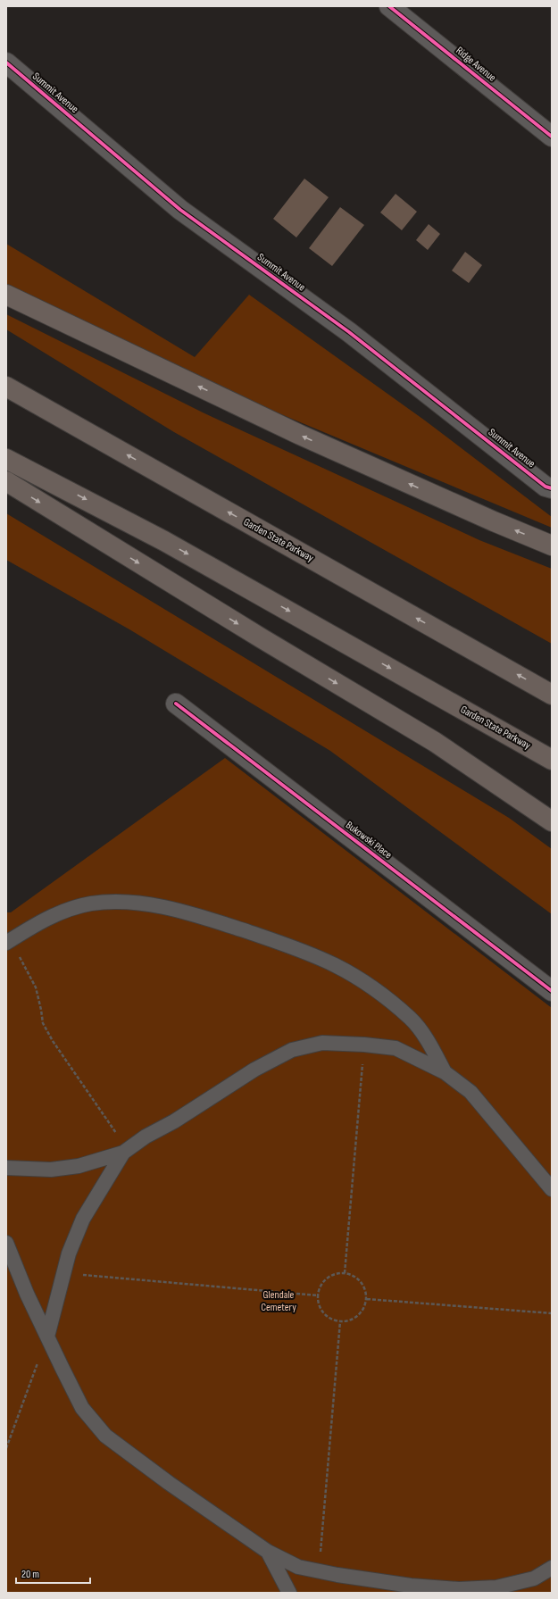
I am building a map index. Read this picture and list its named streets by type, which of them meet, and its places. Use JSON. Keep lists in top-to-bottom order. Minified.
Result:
{"streets":{"highway":["Garden State Parkway"],"street":["Ridge Avenue","Summit Avenue","Bukowski Place"]},"parks":["Glendale Cemetery"],"scale_bar":"20 m"}
